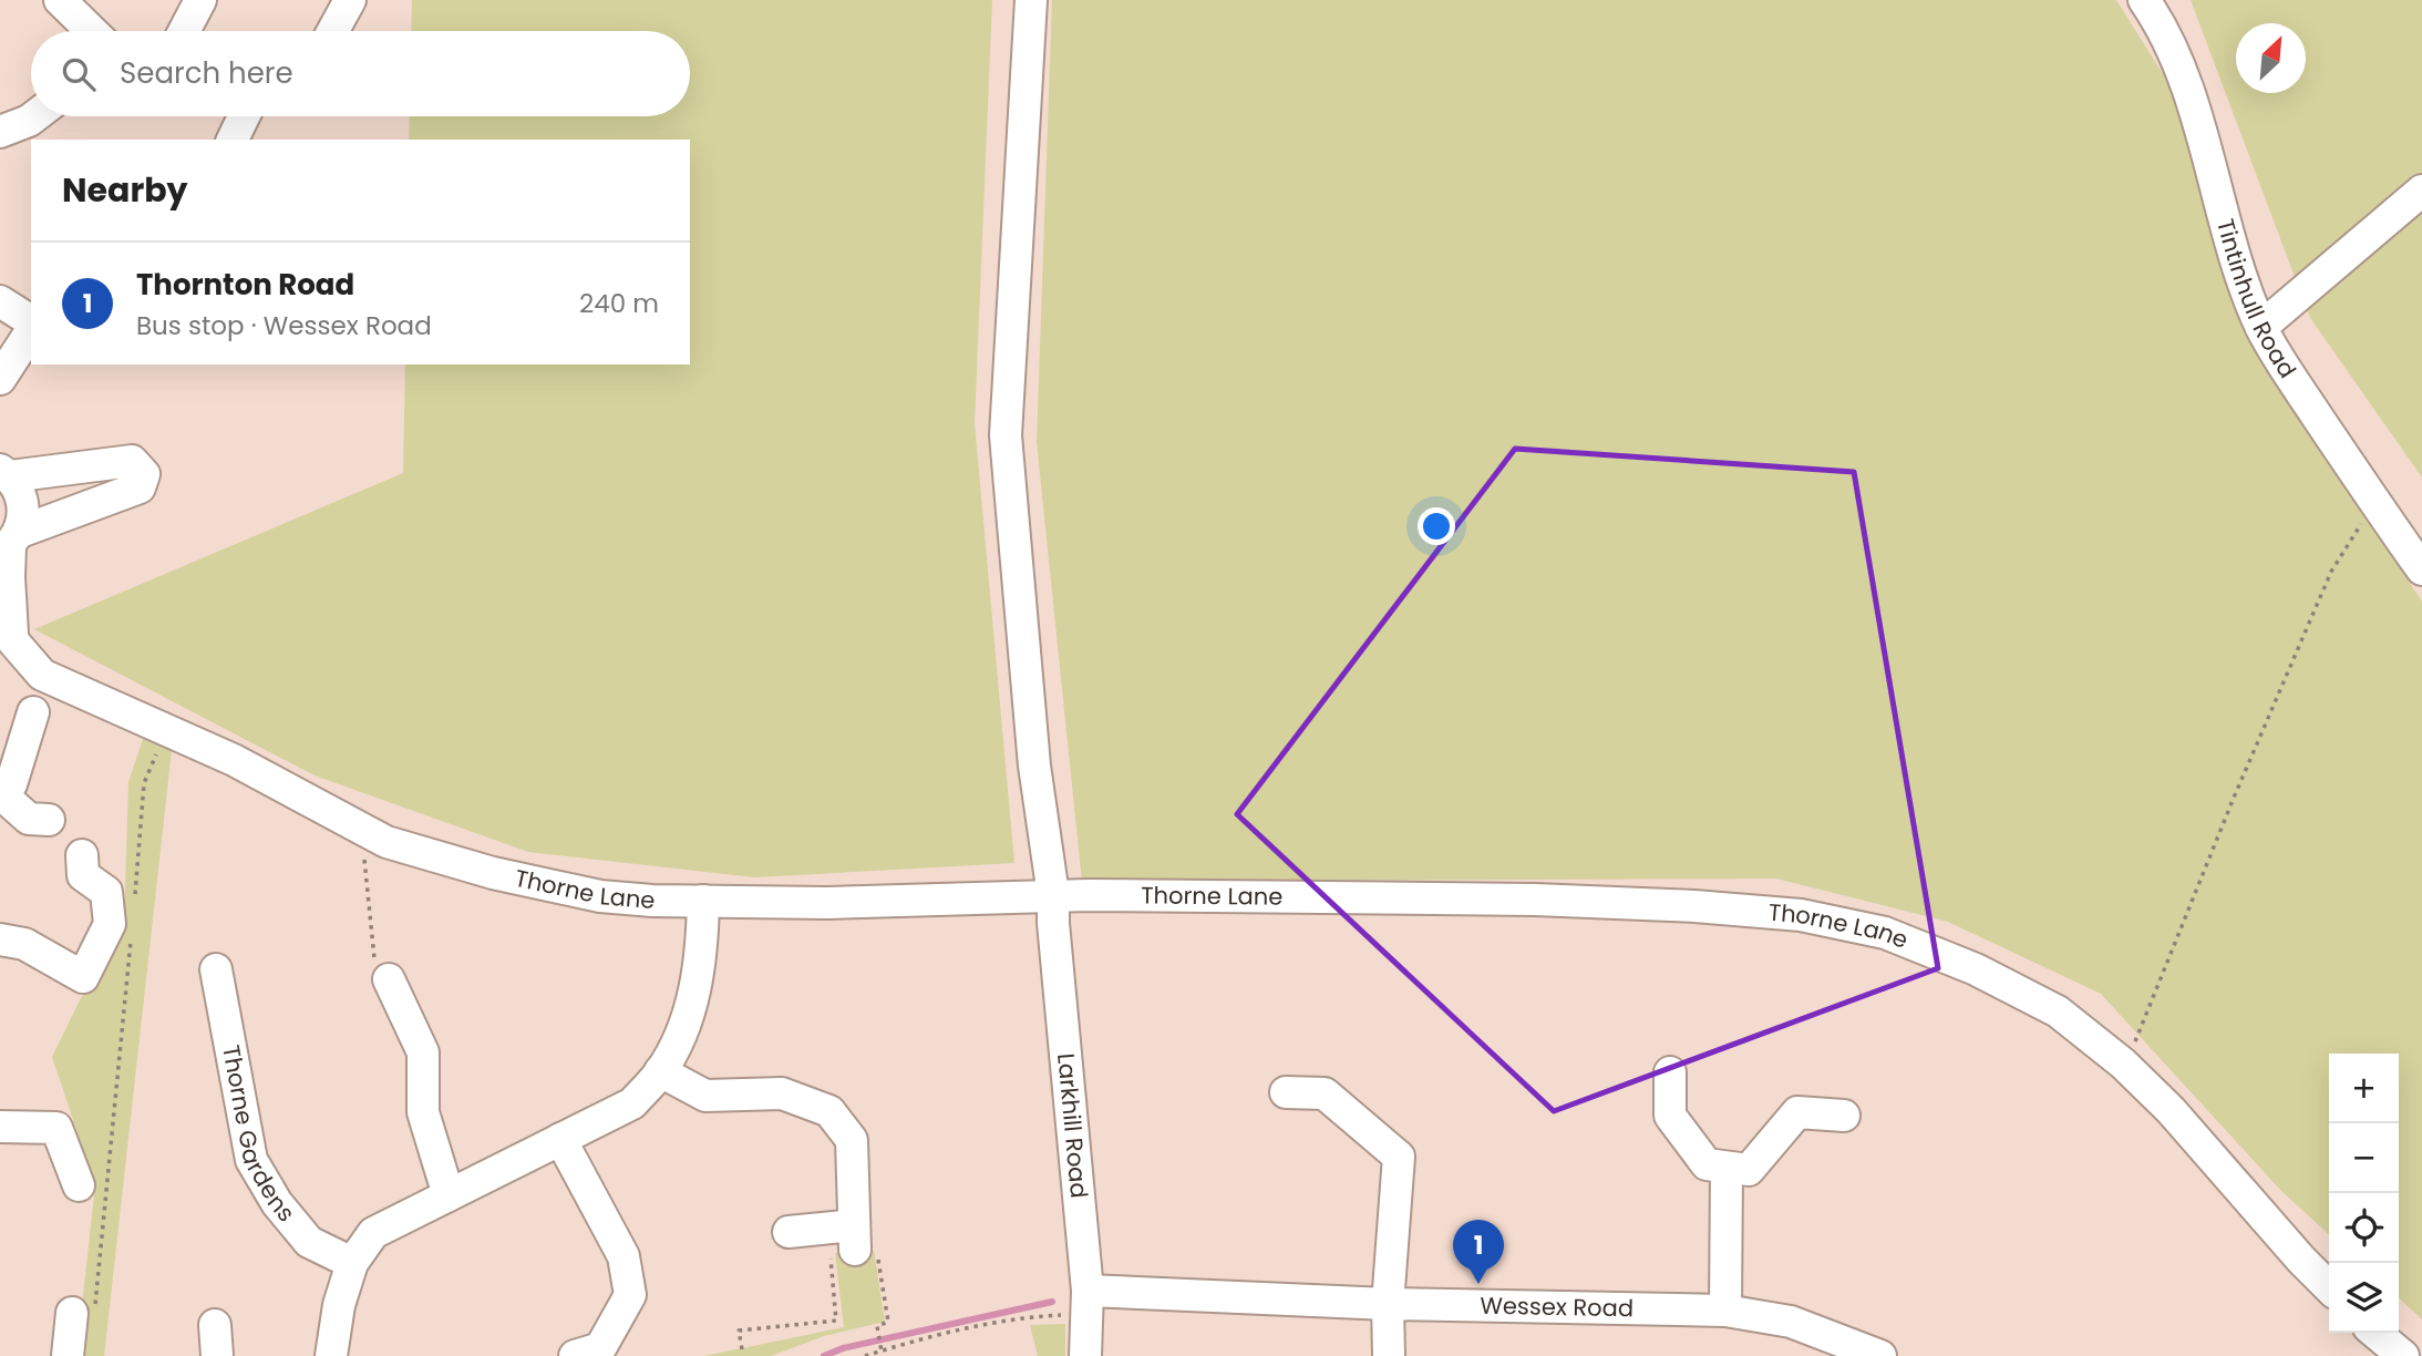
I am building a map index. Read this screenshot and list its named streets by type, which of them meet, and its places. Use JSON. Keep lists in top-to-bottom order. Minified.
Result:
{"streets":{"street":["Tintinhull Road","Thorne Lane","Larkhill Road","Thorne Gardens","Wessex Road"]},"crossings":[["Thorne Lane","Larkhill Road"],["Larkhill Road","Wessex Road"]],"north":"top right","page":{"search":"Search here","heading":"Nearby","list":[{"mark":"1","name":"Thornton Road","note":"Bus stop · Wessex Road","value":"240 m"}],"map_buttons":["+","−"],"pins":"1"}}
